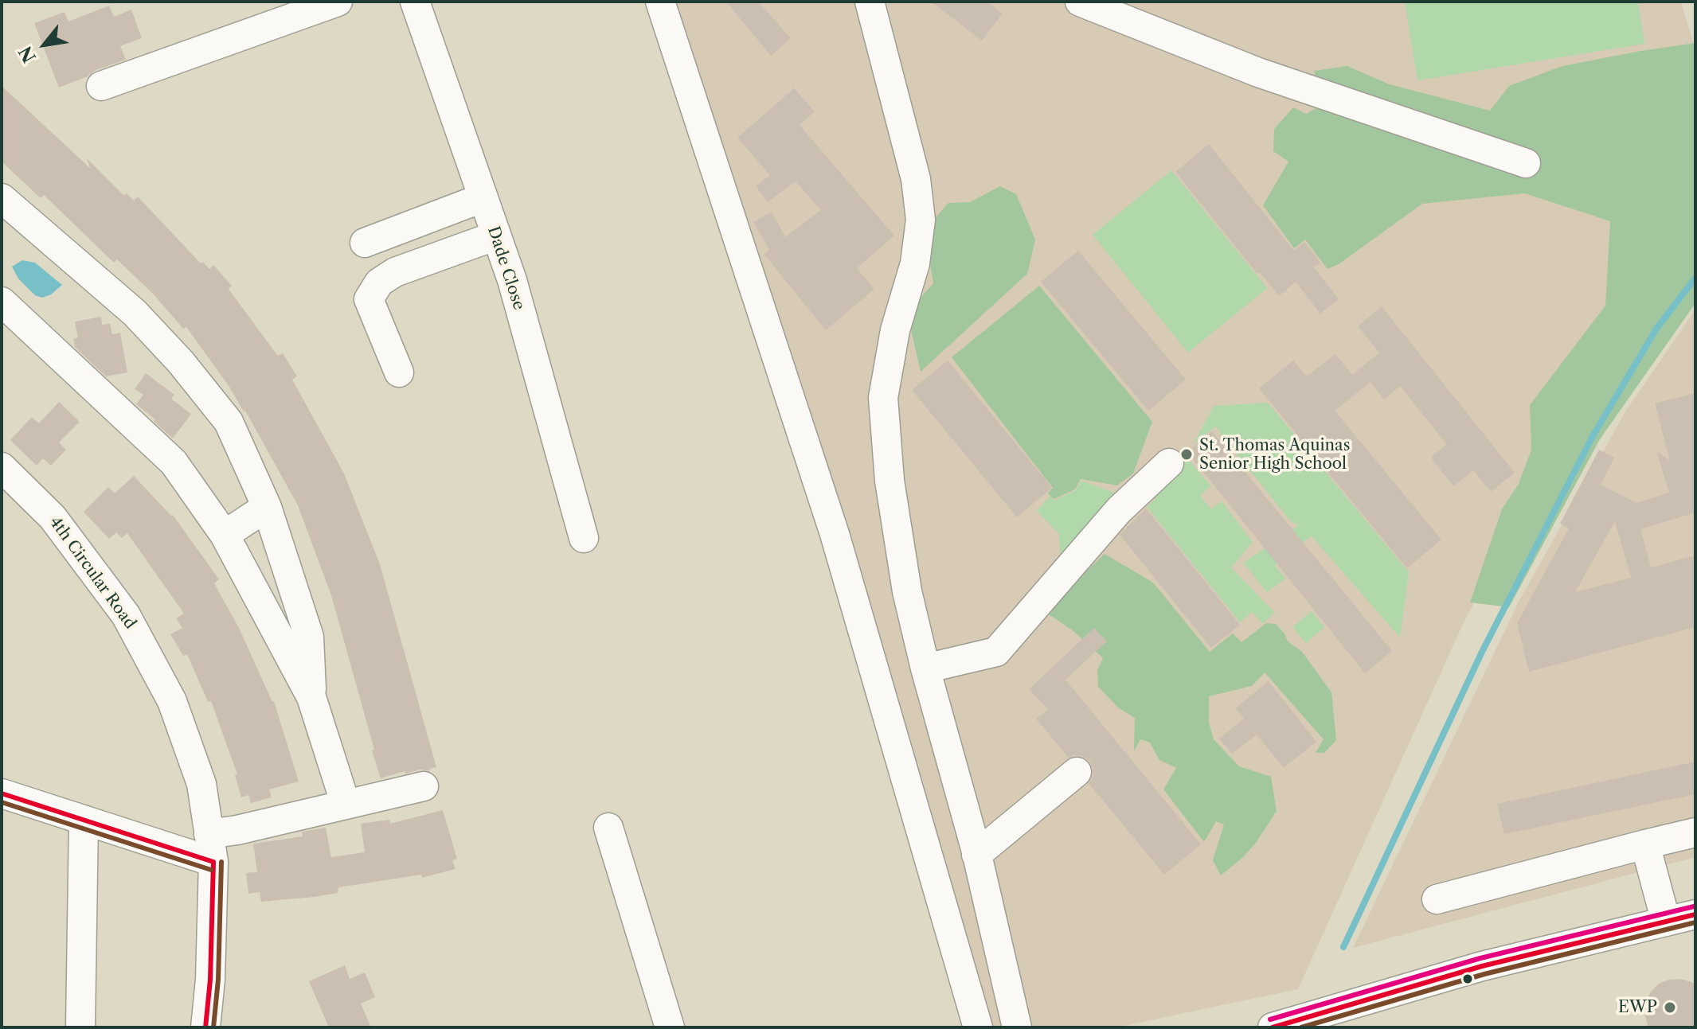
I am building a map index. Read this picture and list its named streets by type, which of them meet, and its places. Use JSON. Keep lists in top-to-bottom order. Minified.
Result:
{"streets":{"street":["Dade Close","4th Circular Road"]},"places":["St. Thomas Aquinas Senior High School","EWP"],"north":"bottom left"}
